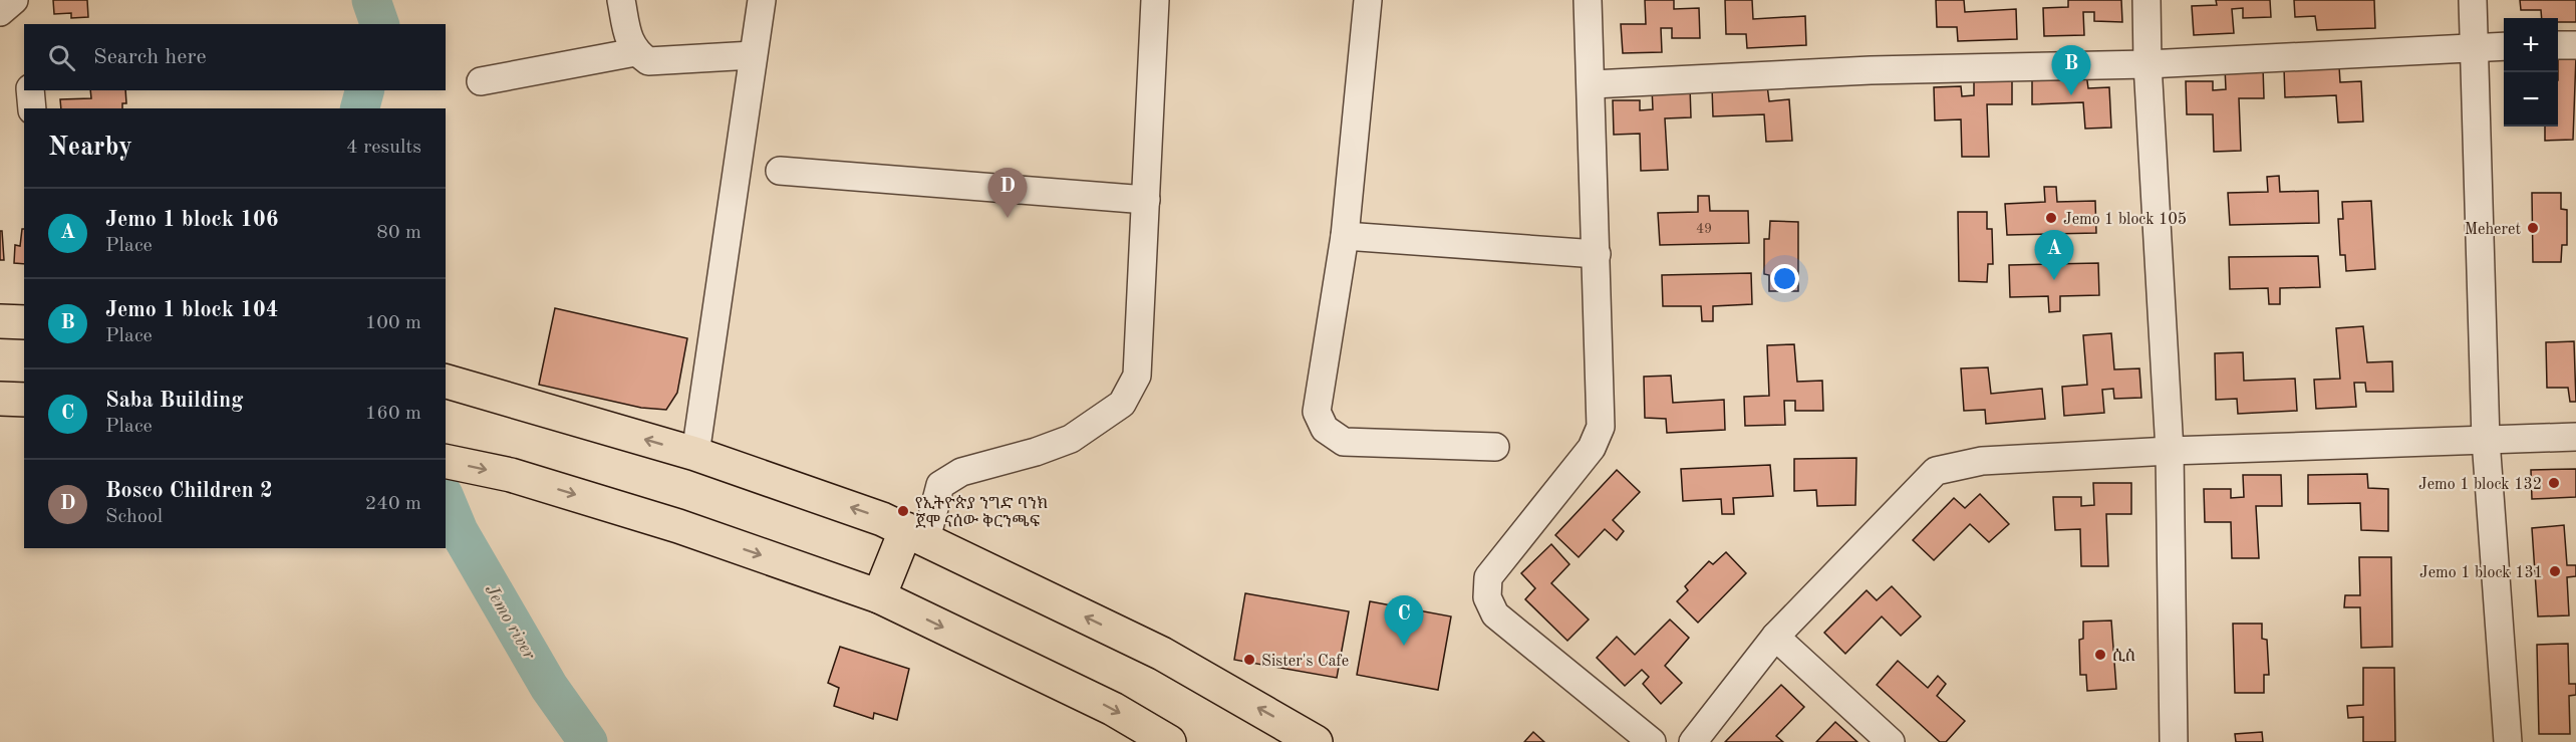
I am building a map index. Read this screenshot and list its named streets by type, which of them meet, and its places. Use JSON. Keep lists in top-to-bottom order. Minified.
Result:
{"water":["Jemo river"],"places":["Jemo 1 block 105","Meheret","Jemo 1 block 132","የኢትዮጵያ ንግድ ባንክ ጀሞ ናሰው ቅርንጫፍ","Jemo 1 block 131","ሲስ","Sister's Cafe"],"house_numbers":["49"],"page":{"map_buttons":["+","−"],"search":"Search here","pins":["B","D","A","C"],"heading":["Nearby","4 results"],"list":[{"mark":"A","name":"Jemo 1 block 106","note":"Place","value":"80 m"},{"mark":"B","name":"Jemo 1 block 104","note":"Place","value":"100 m"},{"mark":"C","name":"Saba Building","note":"Place","value":"160 m"},{"mark":"D","name":"Bosco Children 2","note":"School","value":"240 m"}]}}
